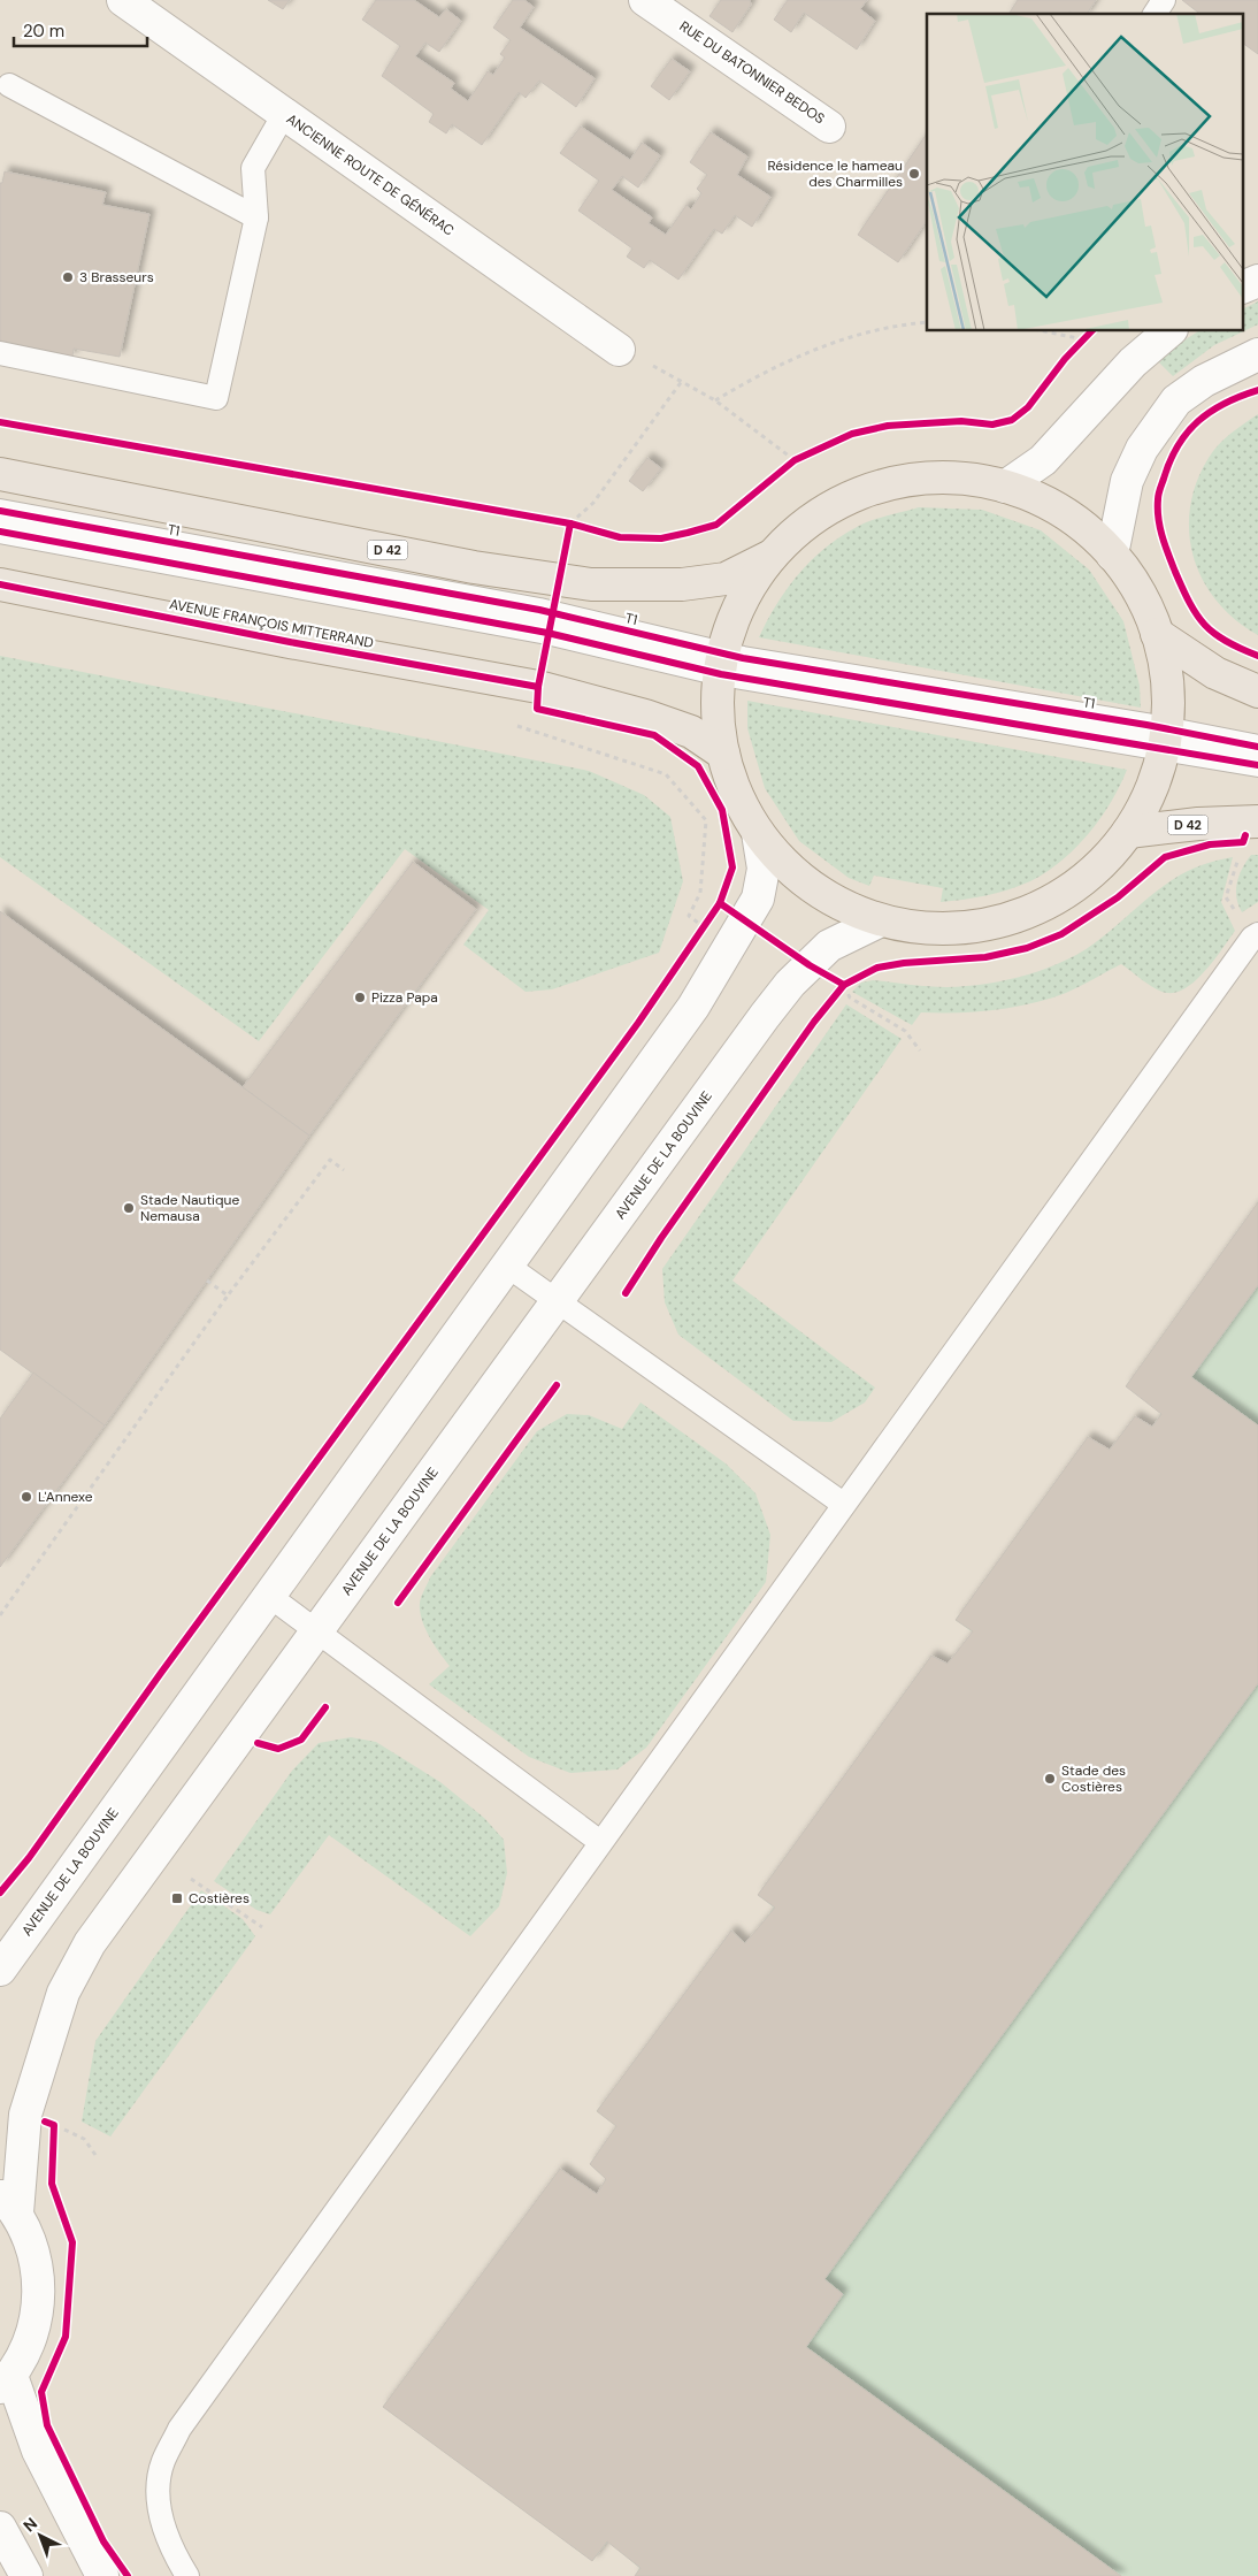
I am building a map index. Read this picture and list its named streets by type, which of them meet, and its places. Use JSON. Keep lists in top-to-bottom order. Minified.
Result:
{"streets":{"main road":["D 42","AVENUE FRANÇOIS MITTERRAND"],"street":["RUE DU BATONNIER BEDOS","ANCIENNE ROUTE DE GÉNÉRAC","AVENUE DE LA BOUVINE"],"lane":["T1"]},"places":{"other":["Résidence le hameau des Charmilles","3 Brasseurs","Pizza Papa","Stade Nautique Nemausa","L'Annexe","Stade des Costières"],"transit":["Costières"]},"scale_bar":"20 m","north":"top left"}
